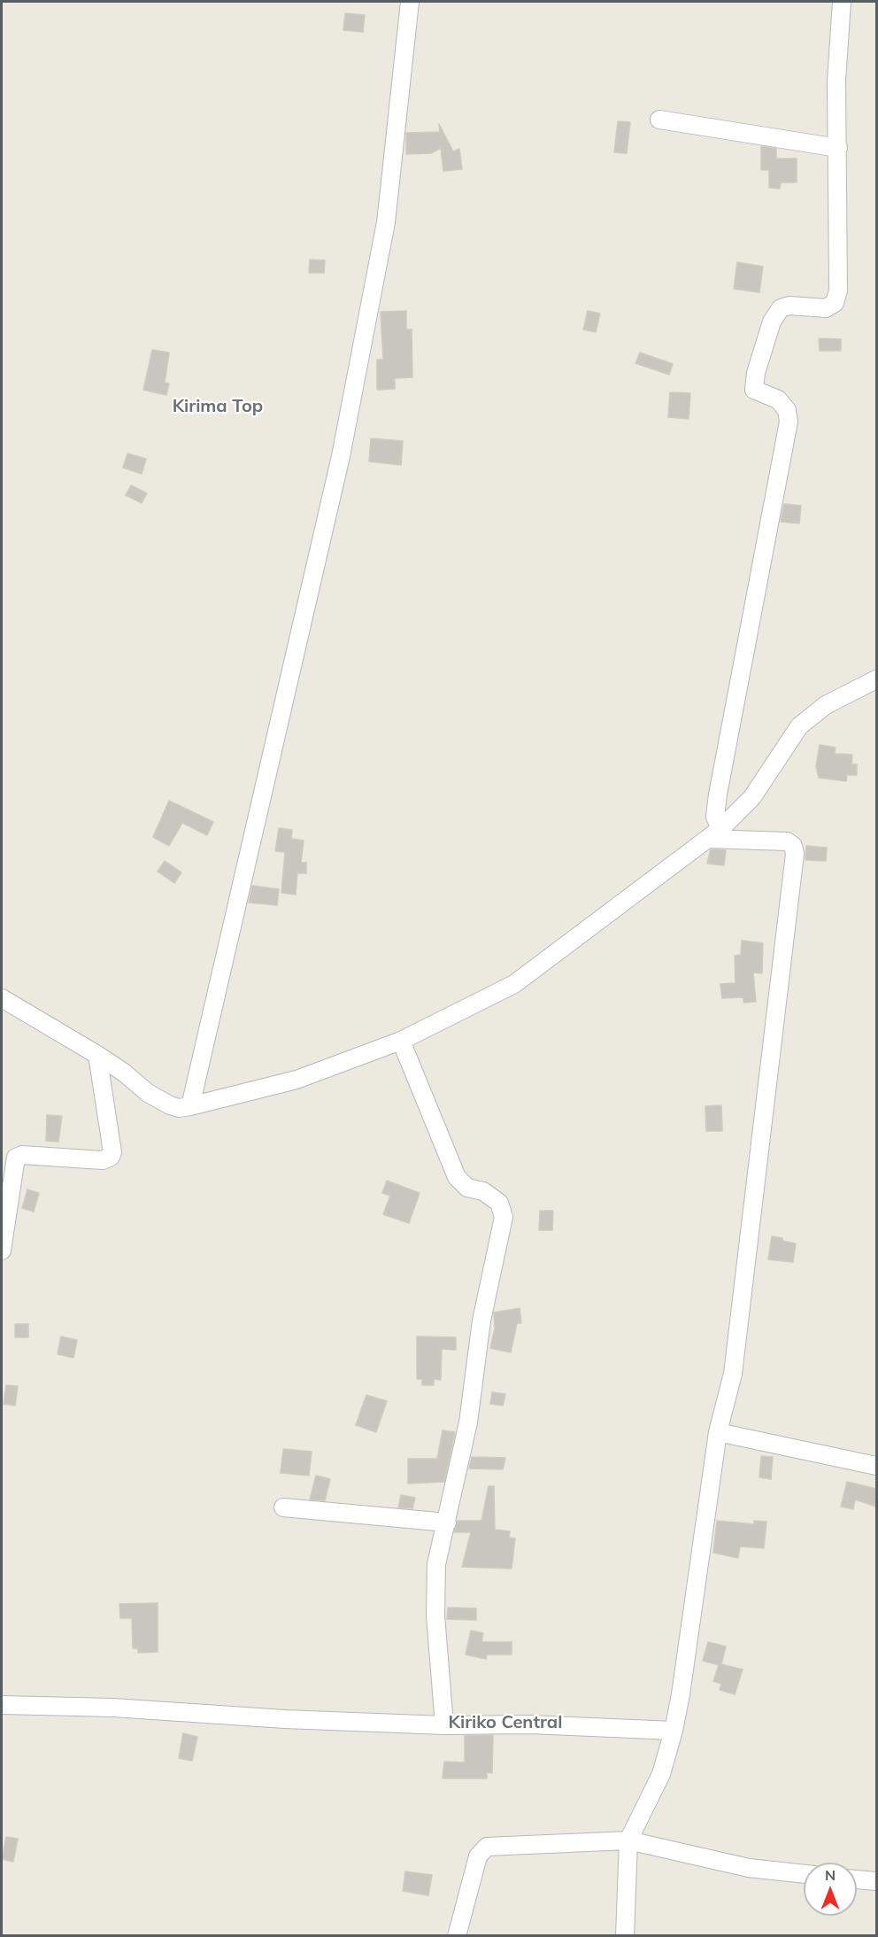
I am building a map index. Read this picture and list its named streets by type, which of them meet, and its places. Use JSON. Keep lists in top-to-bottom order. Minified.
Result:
{"districts":["Kirima Top","Kiriko Central"],"north":"top"}
